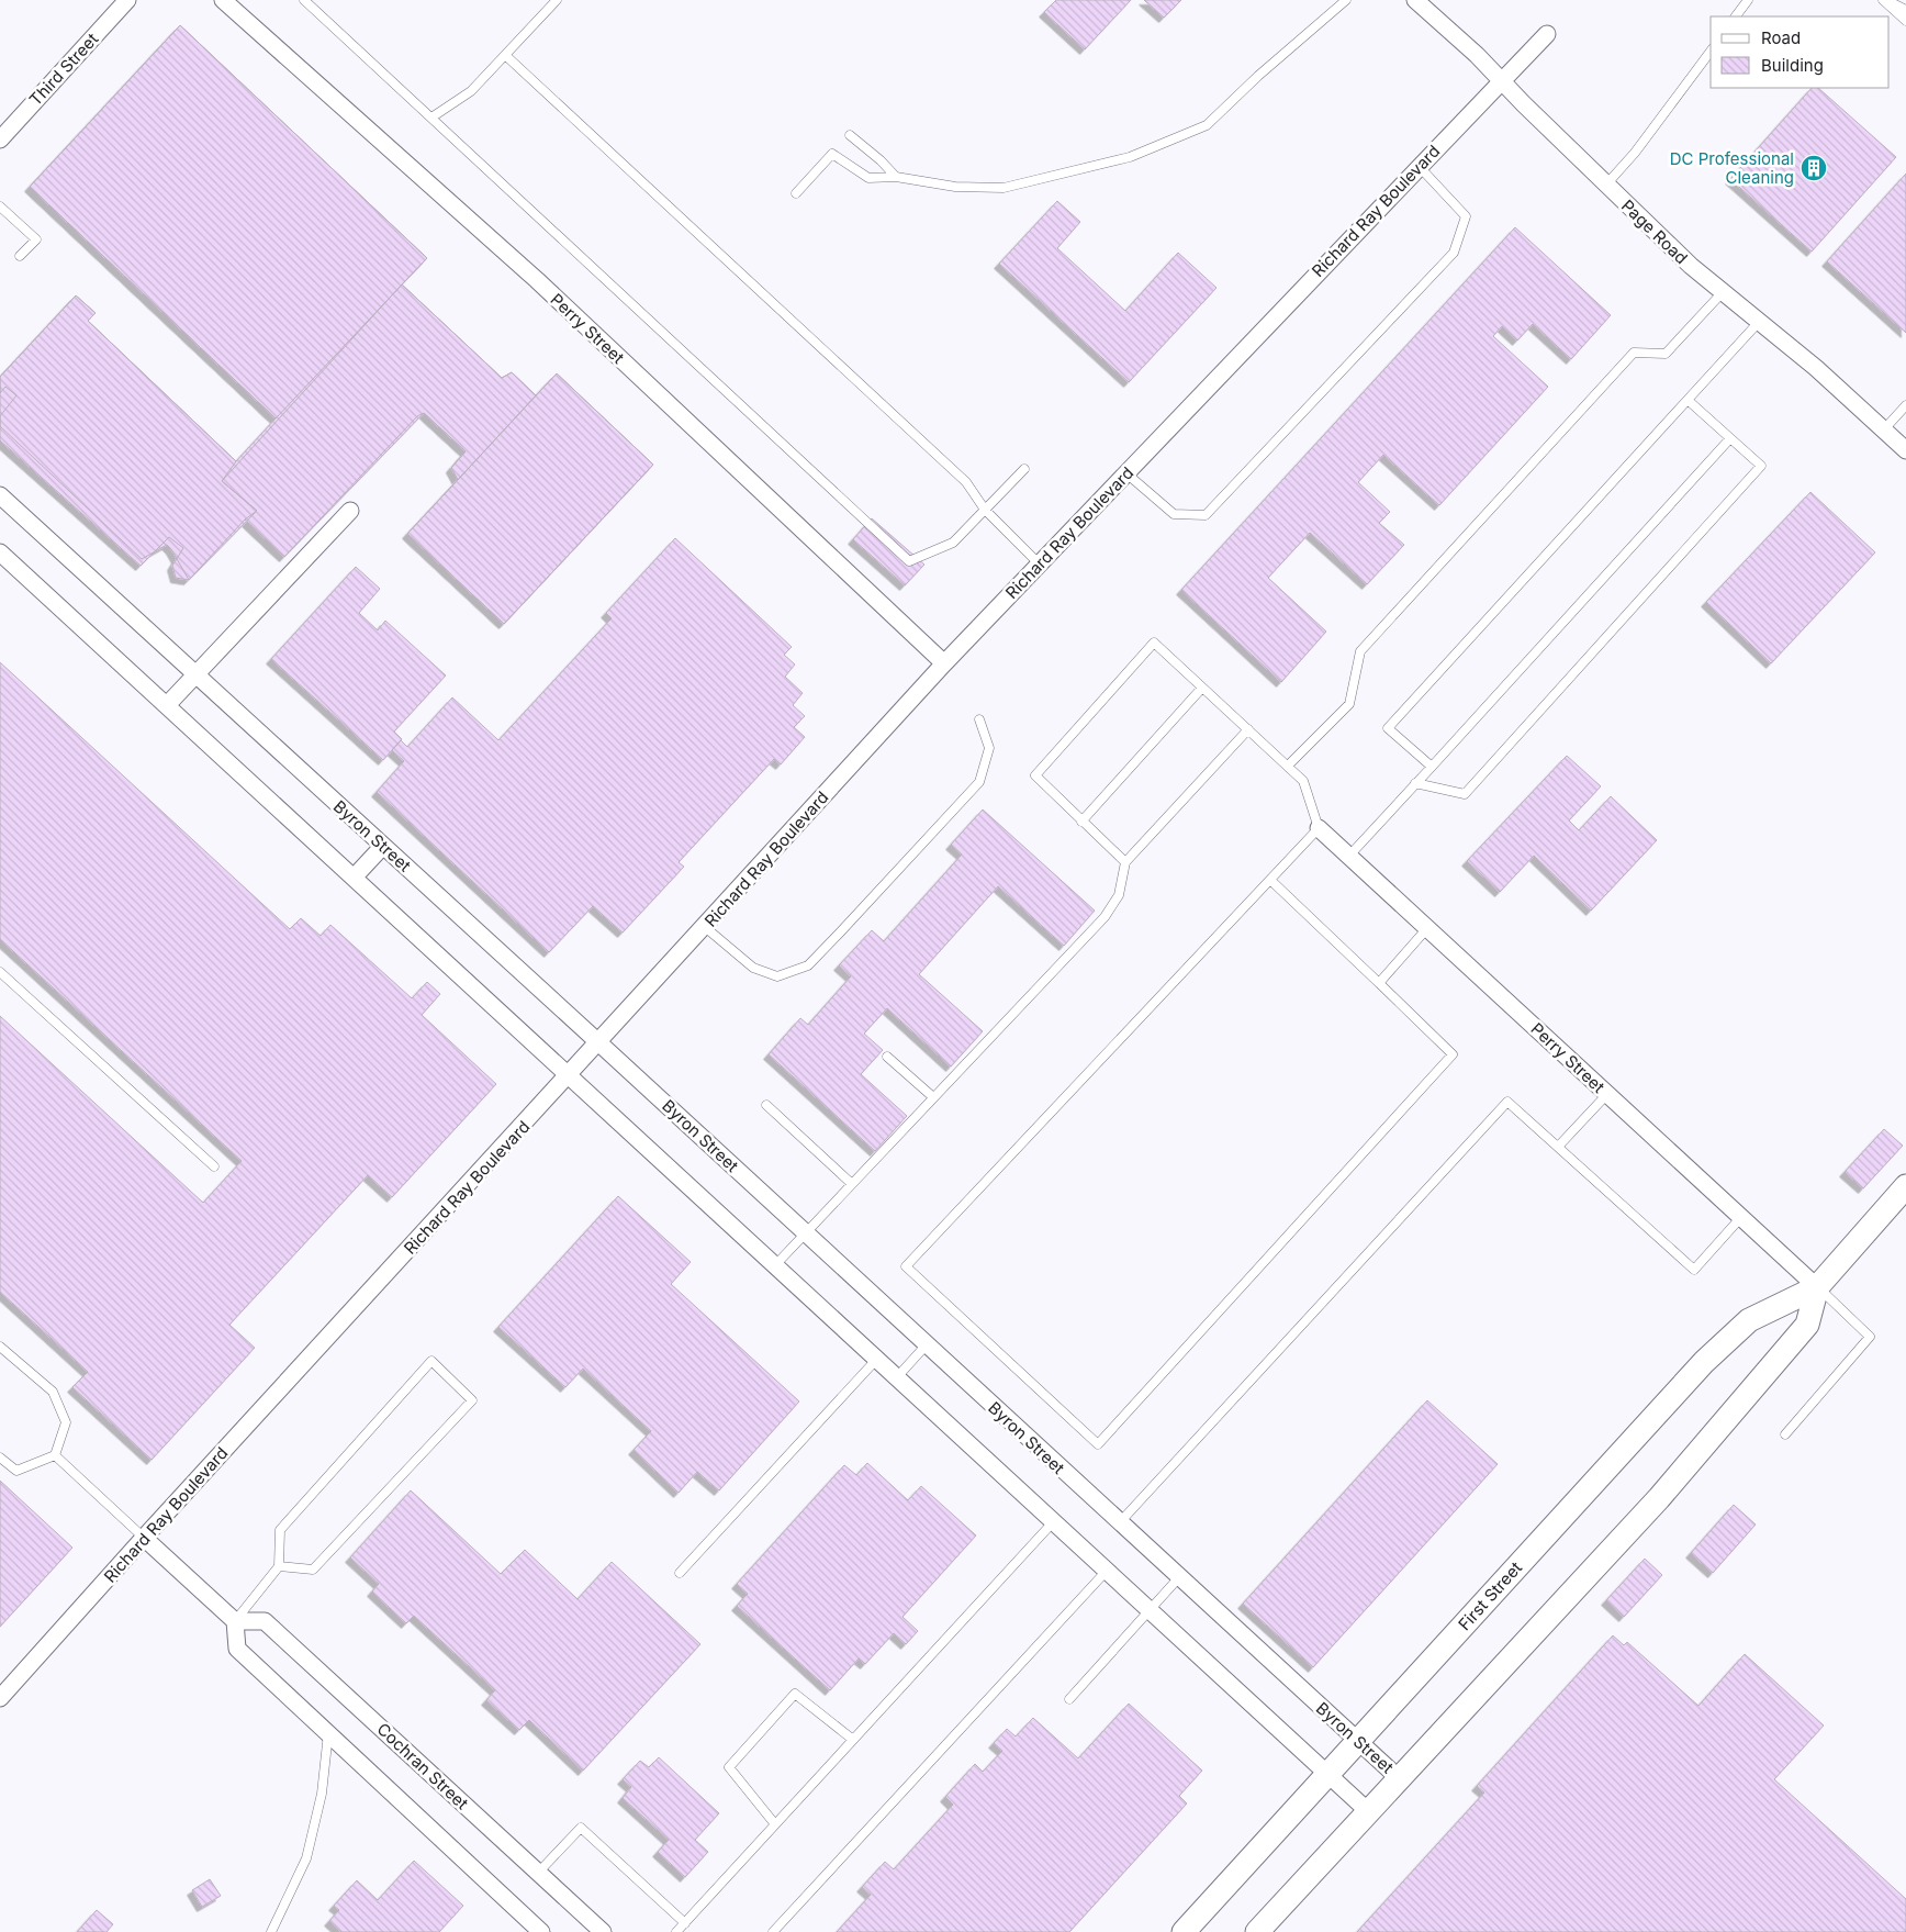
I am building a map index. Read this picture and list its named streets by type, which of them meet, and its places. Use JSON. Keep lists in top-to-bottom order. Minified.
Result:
{"streets":{"street":["Third Street","Richard Ray Boulevard","Page Road","Perry Street","Byron Street","First Street","Cochran Street"]},"crossings":[["Richard Ray Boulevard","Page Road"],["Richard Ray Boulevard","Perry Street"],["Richard Ray Boulevard","Byron Street"],["Perry Street","First Street"],["Byron Street","First Street"]],"places":{"building":["DC Professional Cleaning"]},"legend":["Road","Building"]}
